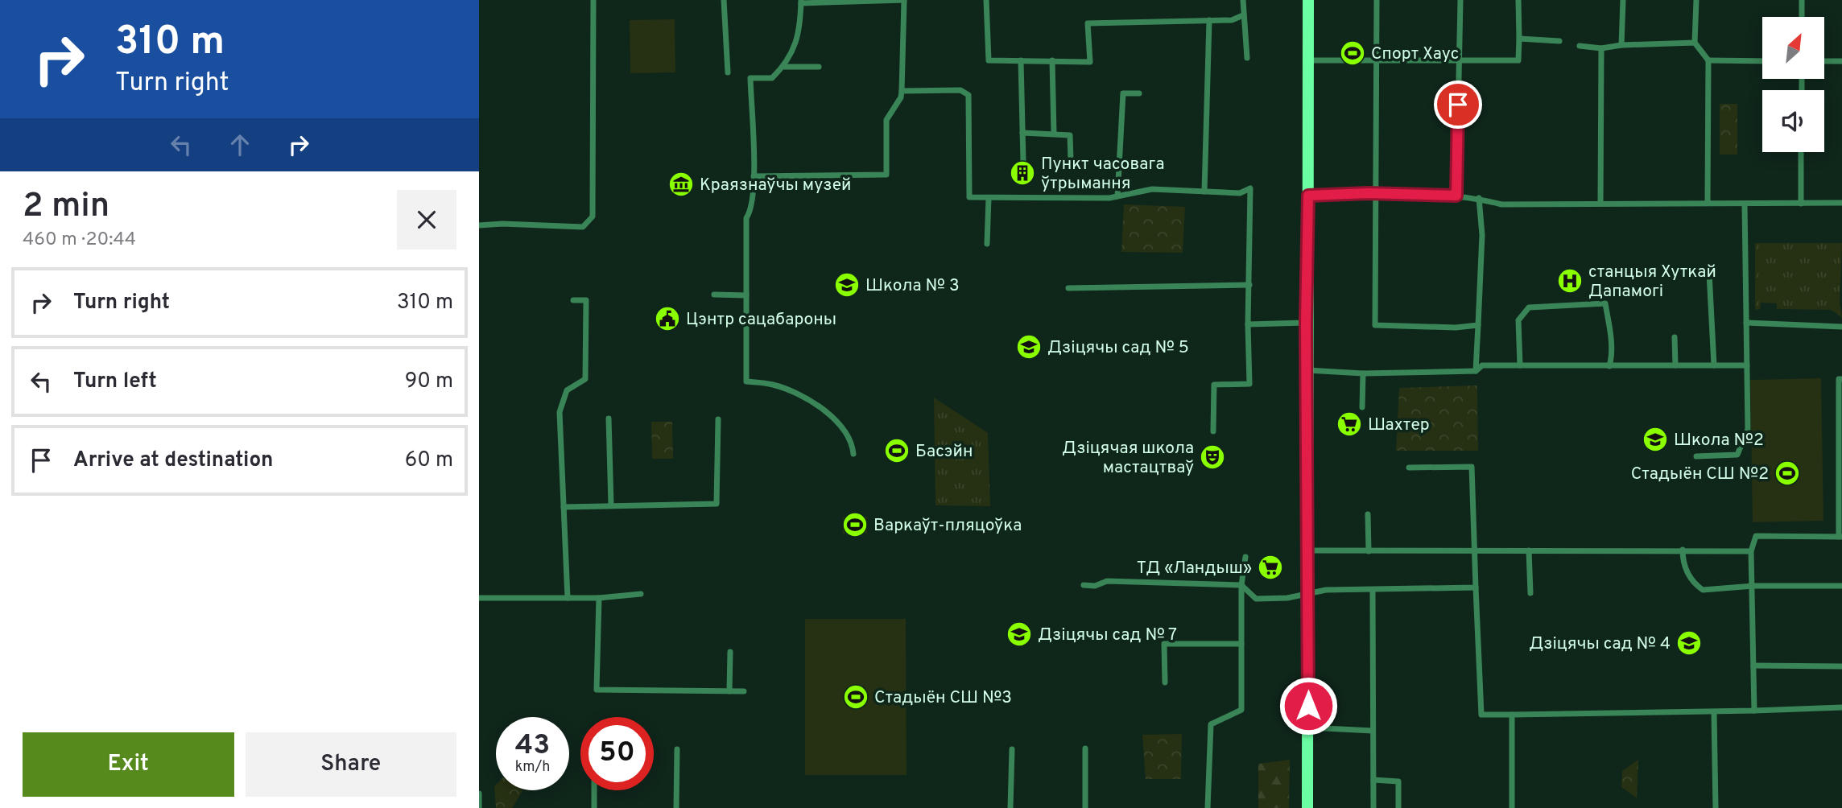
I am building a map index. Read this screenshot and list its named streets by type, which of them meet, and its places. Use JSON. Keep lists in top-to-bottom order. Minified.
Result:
{"places":{"sports":["Спорт Хаус","Басэйн","Стадыён СШ №2","Варкаўт-пляцоўка","Стадыён СШ №3"],"building":["Пункт часовага ўтрымання"],"museum":["Краязнаўчы музей"],"hospital":["станцыя Хуткай Дапамогі"],"school or university":["Школа № 3","Дзіцячы сад № 5","Школа №2","Дзіцячы сад № 7","Дзіцячы сад № 4"],"public building":["Цэнтр сацабароны"],"supermarket":["Шахтер","ТД «Ландыш»"],"theatre":["Дзіцячая школа мастацтваў"]},"north":"top right","page":{"turn":["310 m","Turn right"],"heading":["2 min","460 m · 20:44"],"list":[{"name":"Turn right","value":"310 m"},{"name":"Turn left","value":"90 m"},{"name":"Arrive at destination","value":"60 m"}],"speed":"43 km/h","limit":"50","buttons":["Exit","Share"]}}
